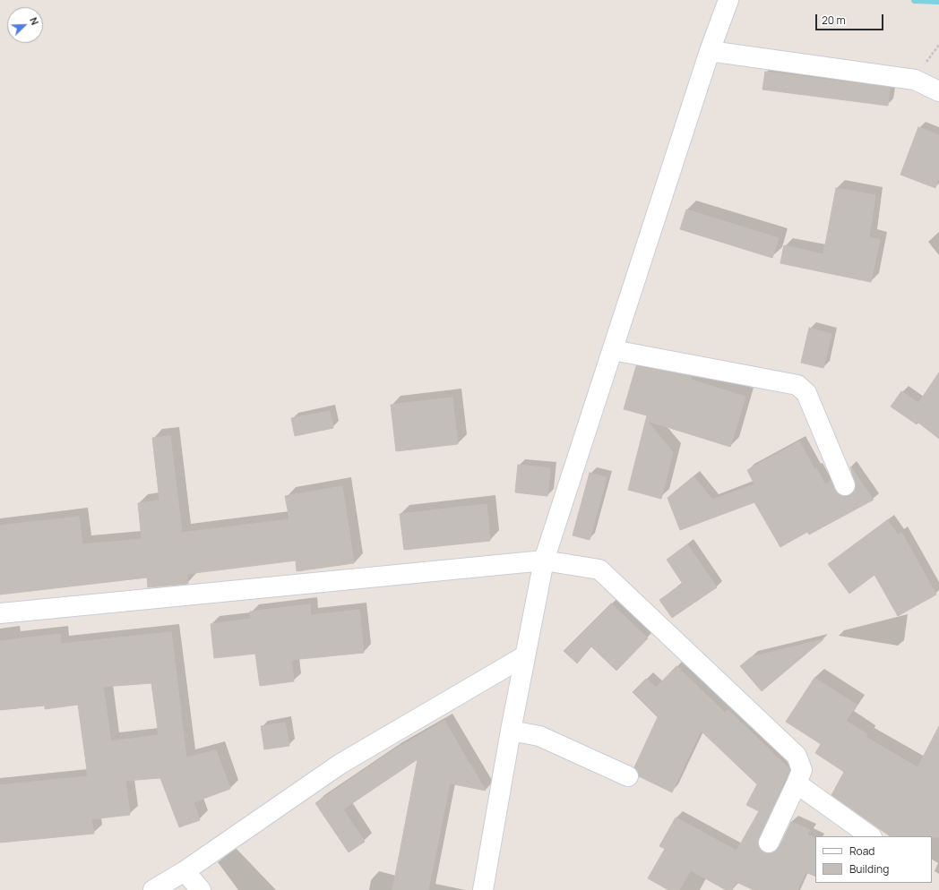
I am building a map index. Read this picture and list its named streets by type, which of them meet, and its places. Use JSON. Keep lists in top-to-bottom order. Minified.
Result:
{"legend":["Road","Building"],"scale_bar":"20 m","north":"top right"}
